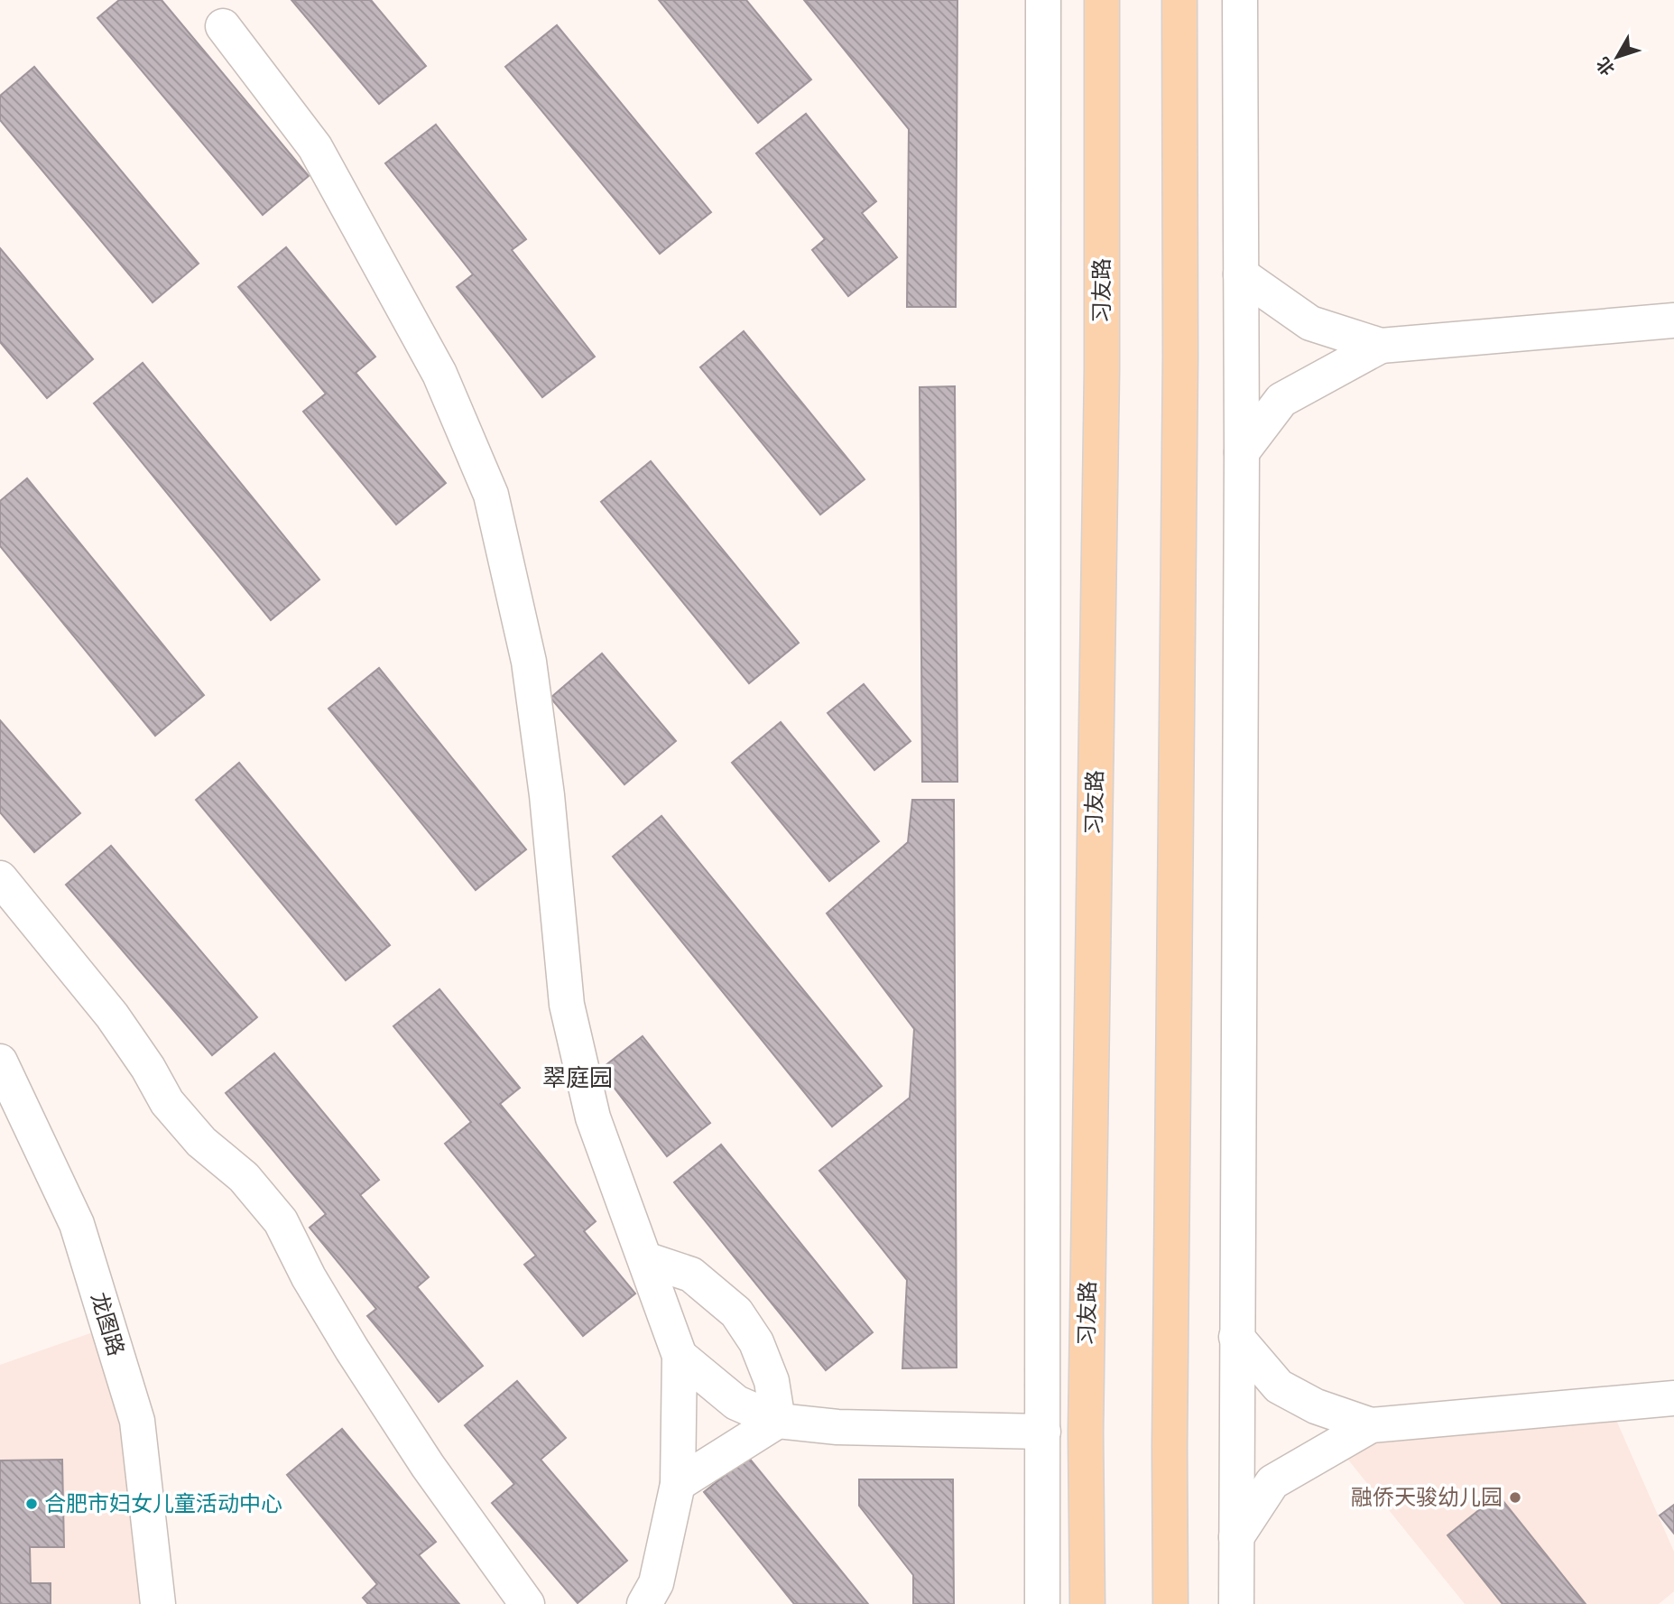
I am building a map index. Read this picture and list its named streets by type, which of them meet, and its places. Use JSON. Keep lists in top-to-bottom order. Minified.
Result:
{"streets":{"main road":["习友路"],"street":["龙图路"]},"districts":["翠庭园"],"places":["融侨天骏幼儿园","合肥市妇女儿童活动中心"],"north":"bottom left"}
